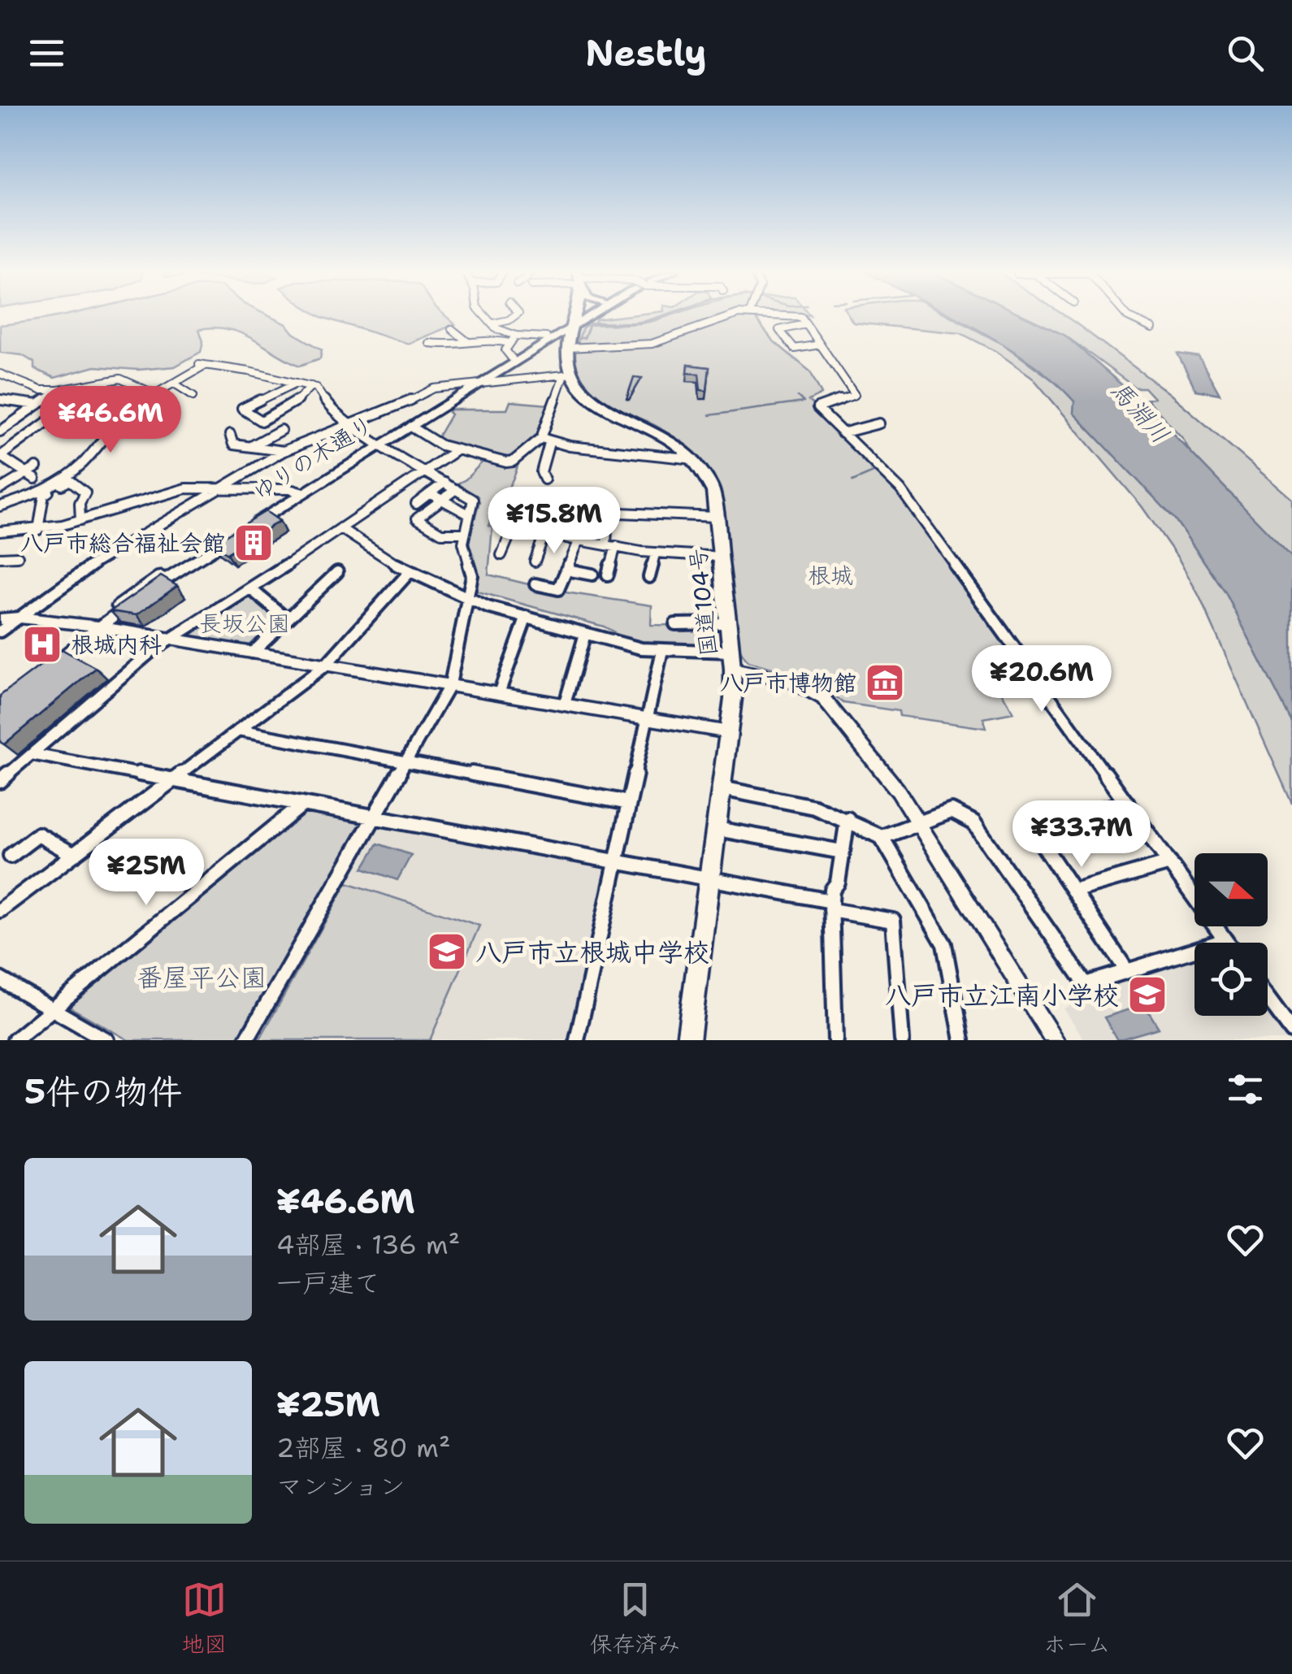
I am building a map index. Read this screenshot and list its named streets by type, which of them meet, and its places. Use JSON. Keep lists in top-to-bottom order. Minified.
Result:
{"streets":{"highway":["国道104号"],"street":["ゆりの木通り"]},"water":["馬淵川"],"parks":["根城","長坂公園","番屋平公園"],"places":{"building":["八戸市総合福祉会館"],"hospital":["根城内科"],"museum":["八戸市博物館"],"school or university":["八戸市立根城中学校","八戸市立江南小学校"]},"north":"right","page":{"header":"Nestly","price":["¥46.6M","¥15.8M","¥20.6M","¥33.7M","¥25M"],"heading":"5件の物件","list":[{"name":"¥46.6M","note":"4部屋 · 136 m² · 一戸建て"},{"name":"¥25M","note":"2部屋 · 80 m² · マンション"}],"tabs":["地図","保存済み","ホーム"]}}
